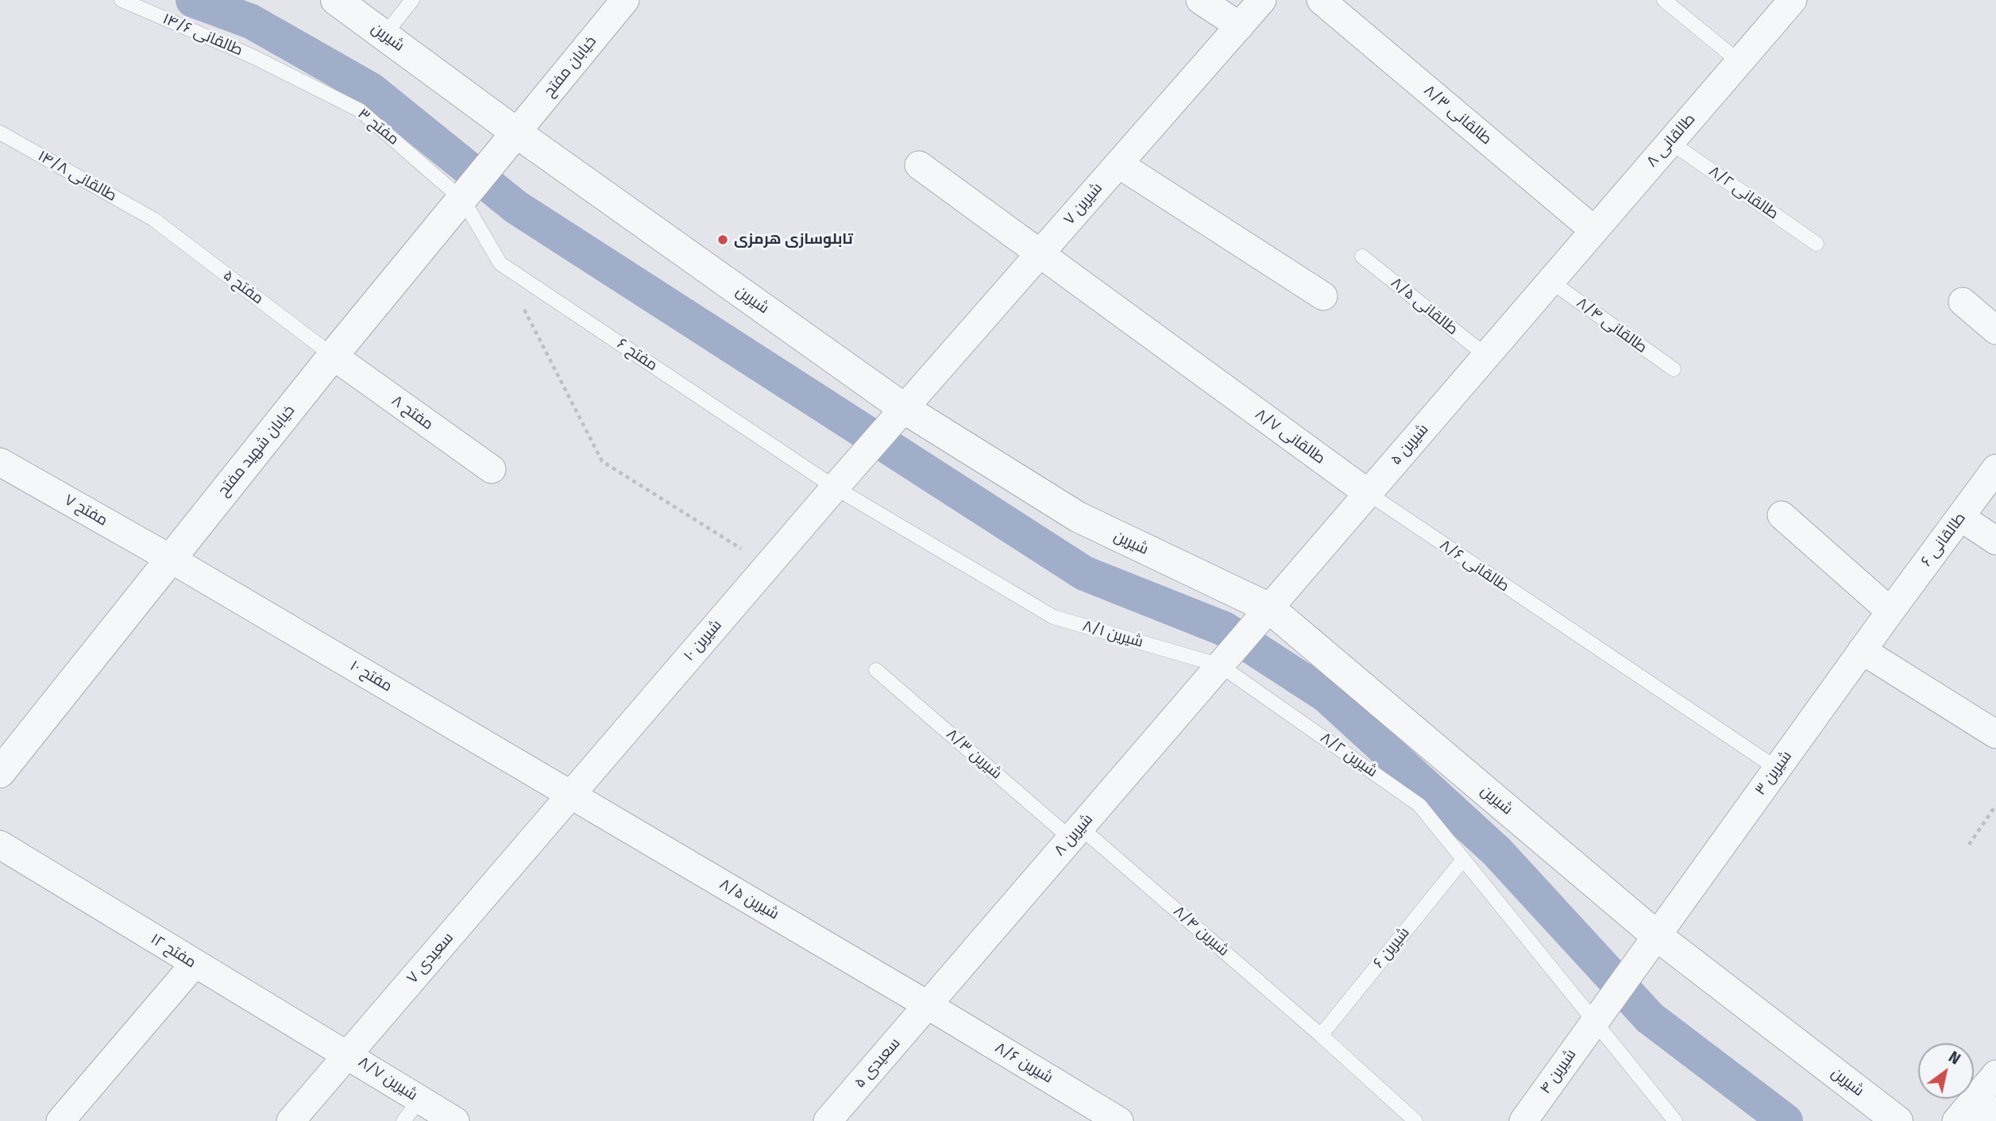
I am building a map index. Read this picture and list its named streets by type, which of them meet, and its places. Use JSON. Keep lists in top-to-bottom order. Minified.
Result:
{"streets":{"street":["شیرین","خیابان مفتح","طالقانی ۸/۳","طالقانی ۸","شیرین ۷","مفتح ۸","طالقانی ۸/۷","شیرین ۵","خیابان شهید مفتح","مفتح ۷","طالقانی ۶","شیرین ۱۰","مفتح ۱۰","شیرین ۳","شیرین ۸","شیرین ۸/۵","مفتح ۱۲","سعیدی ۷","سعیدی ۵","شیرین ۸/۶","شیرین ۴","شیرین ۸/۷"],"lane":["طالقانی ۱۴/۶","مفتح ۳","طالقانی ۱۴/۸","طالقانی ۸/۲","مفتح ۵","طالقانی ۸/۵","طالقانی ۸/۴","مفتح ۶","طالقانی ۸/۶","شیرین ۸/۱","شیرین ۸/۳","شیرین ۸/۲","شیرین ۸/۴","شیرین ۶"]},"crossings":[["طالقانی ۱۴/۶","مفتح ۳"],["شیرین","خیابان مفتح"],["شیرین","شیرین ۷"],["شیرین","شیرین ۵"],["شیرین","خیابان شهید مفتح"],["شیرین","شیرین ۳"],["شیرین","شیرین ۸"],["خیابان مفتح","خیابان شهید مفتح"],["طالقانی ۸/۳","طالقانی ۸"],["مفتح ۳","مفتح ۶"],["مفتح ۳","خیابان شهید مفتح"],["طالقانی ۸","طالقانی ۸/۲"],["طالقانی ۸","طالقانی ۸/۴"],["طالقانی ۸","شیرین ۵"],["طالقانی ۱۴/۸","مفتح ۵"],["شیرین ۷","مفتح ۶"],["شیرین ۷","طالقانی ۸/۷"],["شیرین ۷","شیرین ۱۰"],["مفتح ۵","مفتح ۸"],["مفتح ۵","خیابان شهید مفتح"],["طالقانی ۸/۵","شیرین ۵"],["طالقانی ۸/۴","شیرین ۵"],["مفتح ۶","خیابان شهید مفتح"],["مفتح ۶","شیرین ۸/۱"],["مفتح ۶","شیرین ۱۰"],["مفتح ۸","خیابان شهید مفتح"],["طالقانی ۸/۷","شیرین ۵"],["طالقانی ۸/۷","طالقانی ۸/۶"],["شیرین ۵","طالقانی ۸/۶"],["شیرین ۵","شیرین ۸"],["خیابان شهید مفتح","مفتح ۷"],["خیابان شهید مفتح","مفتح ۱۰"],["مفتح ۷","مفتح ۱۰"],["طالقانی ۶","شیرین ۳"],["طالقانی ۸/۶","شیرین ۳"],["شیرین ۸/۱","شیرین ۸/۲"],["شیرین ۸/۱","شیرین ۸"],["شیرین ۱۰","مفتح ۱۰"],["شیرین ۱۰","شیرین ۸/۵"],["شیرین ۱۰","سعیدی ۷"],["مفتح ۱۰","شیرین ۸/۵"],["مفتح ۱۰","سعیدی ۷"],["شیرین ۸/۳","شیرین ۸"],["شیرین ۸/۳","شیرین ۸/۴"],["شیرین ۸/۲","شیرین ۳"],["شیرین ۸/۲","شیرین ۸"],["شیرین ۸/۲","شیرین ۶"],["شیرین ۸/۲","شیرین ۴"],["شیرین ۳","شیرین ۴"],["شیرین ۸","شیرین ۸/۵"],["شیرین ۸","شیرین ۸/۴"],["شیرین ۸","سعیدی ۵"],["شیرین ۸","شیرین ۸/۶"],["شیرین ۸/۵","سعیدی ۷"],["شیرین ۸/۵","سعیدی ۵"],["شیرین ۸/۵","شیرین ۸/۶"],["شیرین ۸/۴","شیرین ۶"],["مفتح ۱۲","سعیدی ۷"],["مفتح ۱۲","شیرین ۸/۷"],["سعیدی ۷","شیرین ۸/۷"],["سعیدی ۵","شیرین ۸/۶"]],"places":["تابلوسازی هرمزی"],"north":"top right"}
